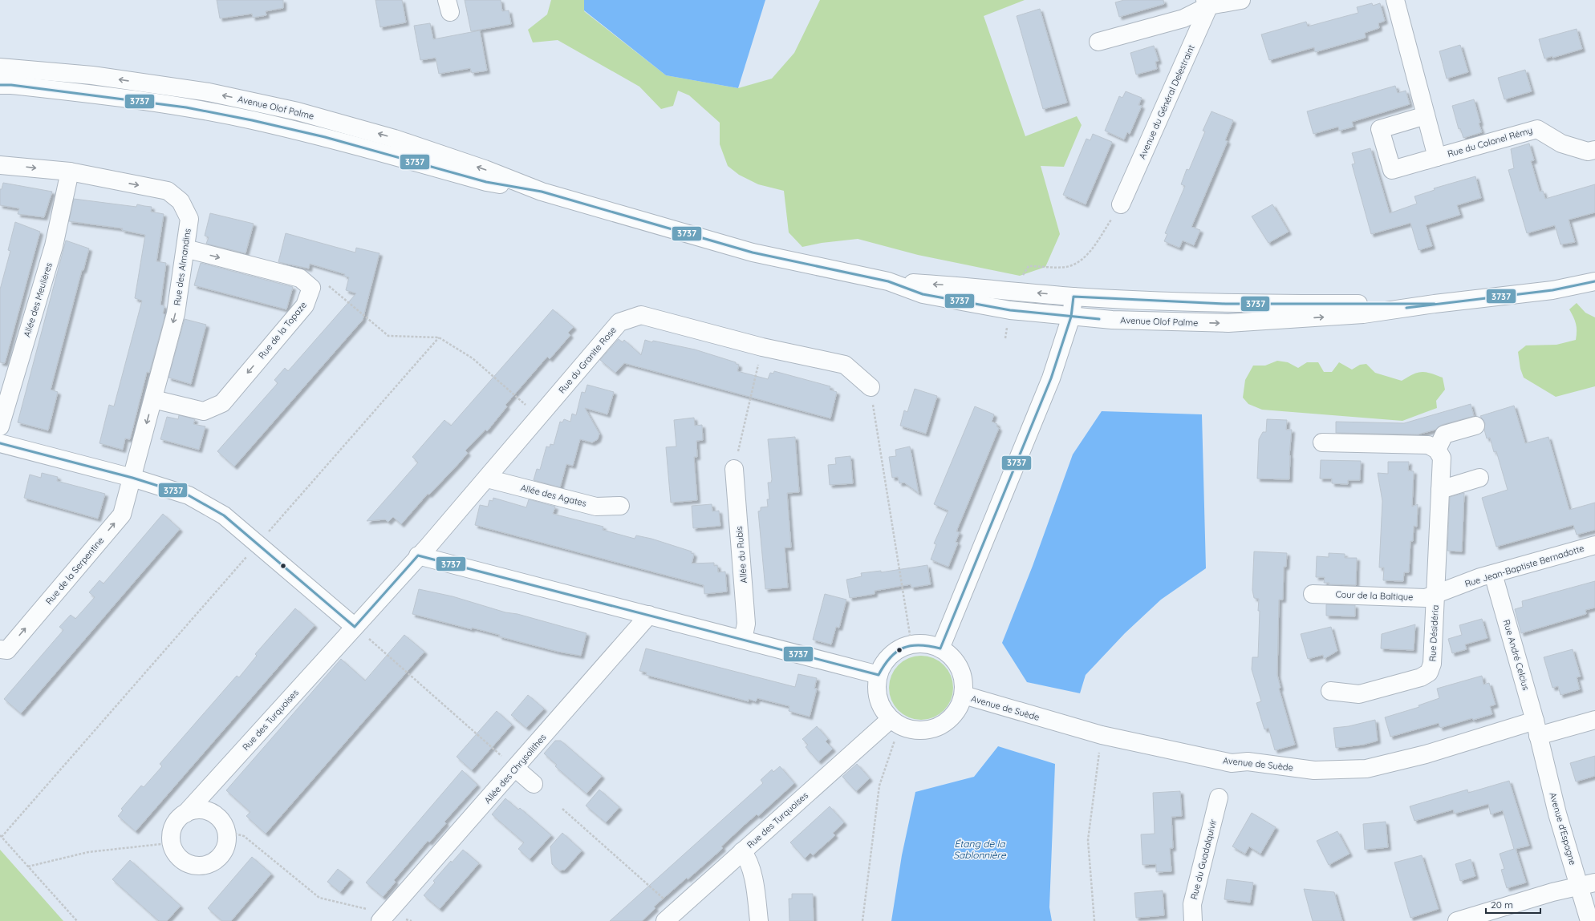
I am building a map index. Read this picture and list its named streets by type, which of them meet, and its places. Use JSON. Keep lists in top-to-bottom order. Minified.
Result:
{"streets":{"street":["Avenue du Général Delestraint","Avenue Olof Palme","Rue du Colonel Rémy","Rue des Almandins","Allée des Meulières","Rue de la Topaze","Rue du Granite Rose","Allée des Agates","Allée du Rubis","Rue Jean-Baptiste Bernadotte","Rue de la Serpentine","Cour de la Baltique","Rue Désidéria","Rue André Celcius","Avenue de Suède","Rue des Turquoises","Allée des Chrysolithes","Avenue d'Espagne","Rue du Guadalquivir"]},"crossings":[["Rue des Almandins","Allée des Meulières"],["Rue des Almandins","Rue de la Topaze"],["Rue des Almandins","Rue de la Serpentine"],["Rue du Granite Rose","Allée des Agates"],["Rue du Granite Rose","Rue des Turquoises"],["Rue Jean-Baptiste Bernadotte","Cour de la Baltique"],["Rue Jean-Baptiste Bernadotte","Rue Désidéria"],["Rue Jean-Baptiste Bernadotte","Rue André Celcius"],["Cour de la Baltique","Rue Désidéria"],["Rue André Celcius","Avenue de Suède"],["Rue André Celcius","Avenue d'Espagne"],["Avenue de Suède","Rue des Turquoises"],["Avenue de Suède","Avenue d'Espagne"]],"one_way":["Rue de la Topaze","Rue de la Serpentine"],"water":["Étang de la Sablonnière"],"lines":["transit line 3737"],"scale_bar":"20 m"}
